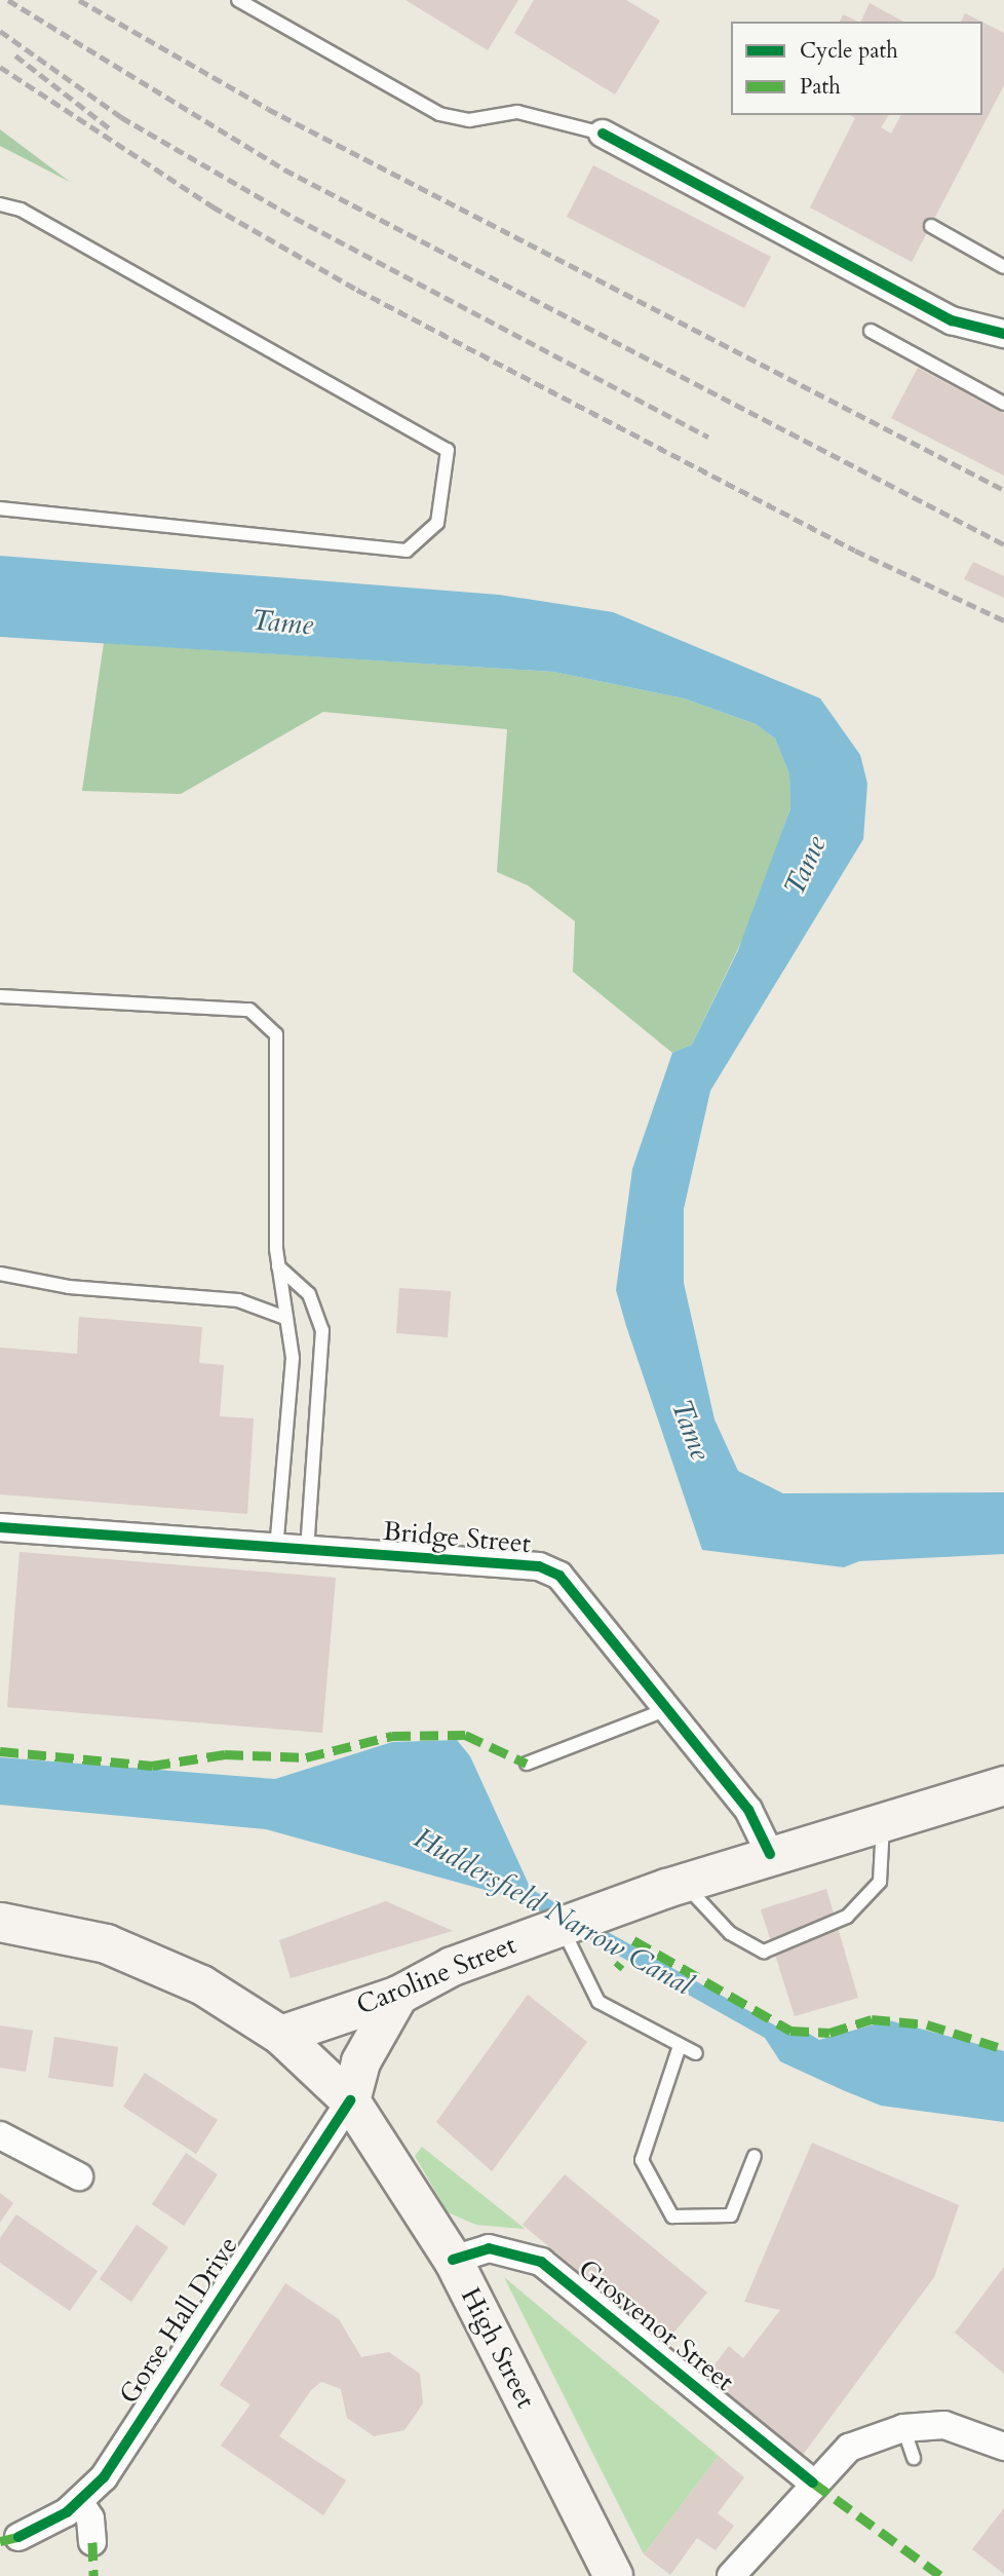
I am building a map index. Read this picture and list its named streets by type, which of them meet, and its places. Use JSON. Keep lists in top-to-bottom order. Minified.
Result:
{"streets":{"main road":["Caroline Street","High Street"],"street":["Bridge Street","Gorse Hall Drive","Grosvenor Street"]},"crossings":[["Bridge Street","Caroline Street"],["Caroline Street","High Street"],["Gorse Hall Drive","High Street"],["Grosvenor Street","High Street"]],"water":["Tame","Huddersfield Narrow Canal"],"legend":["Cycle path","Path"]}
